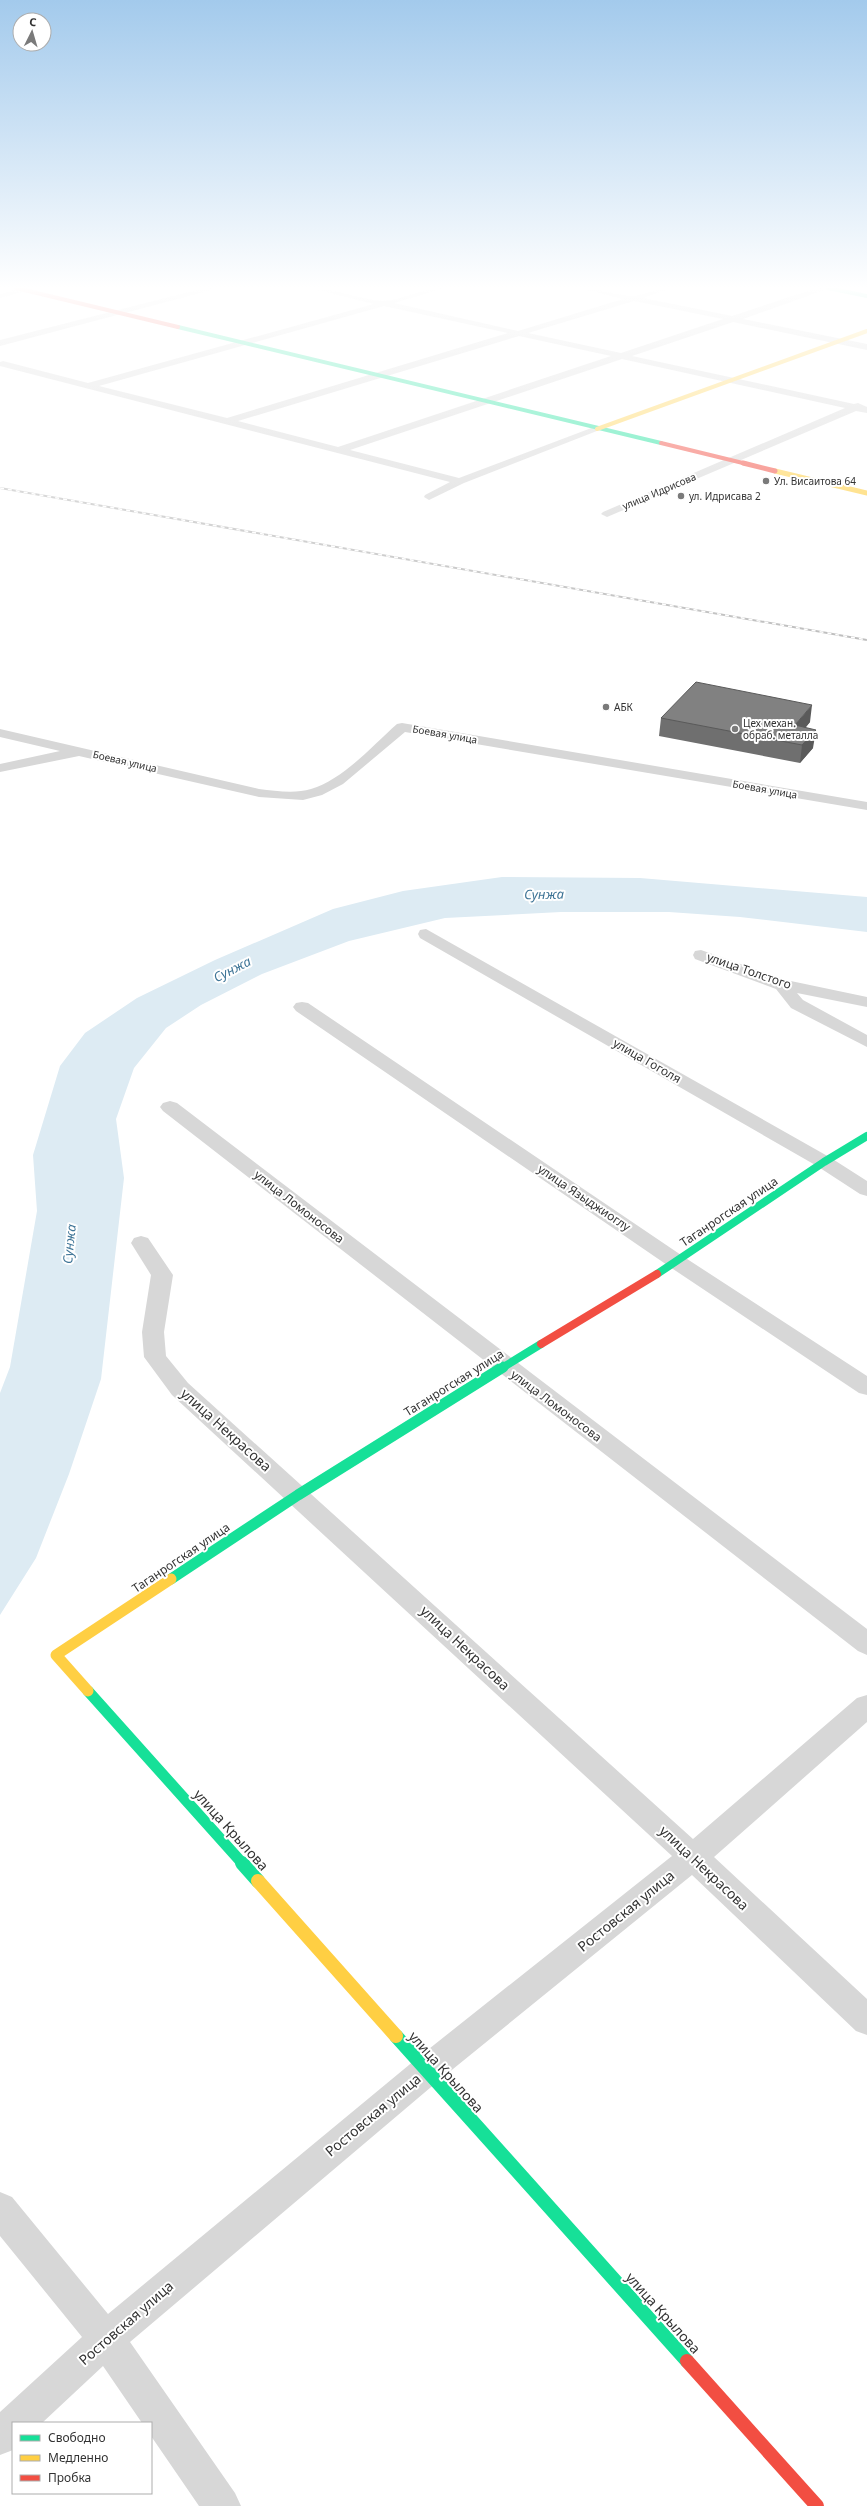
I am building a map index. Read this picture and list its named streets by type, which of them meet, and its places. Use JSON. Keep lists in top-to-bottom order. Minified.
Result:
{"streets":{"main road":["Таганрогская улица","улица Крылова"],"street":["улица Идрисова","Боевая улица","улица Толстого","улица Гоголя","улица Языджиоглу","улица Ломоносова","улица Некрасова","Ростовская улица"]},"crossings":[["улица Гоголя","Таганрогская улица"],["улица Языджиоглу","Таганрогская улица"],["улица Ломоносова","Таганрогская улица"],["Таганрогская улица","улица Некрасова"],["Таганрогская улица","улица Крылова"],["улица Некрасова","Ростовская улица"],["улица Крылова","Ростовская улица"]],"water":["Сунжа"],"places":["Ул. Висаитова 64","ул. Идрисава 2","АБК","Цех механ. обраб. металла"],"legend":["Свободно","Медленно","Пробка"],"north":"top"}
